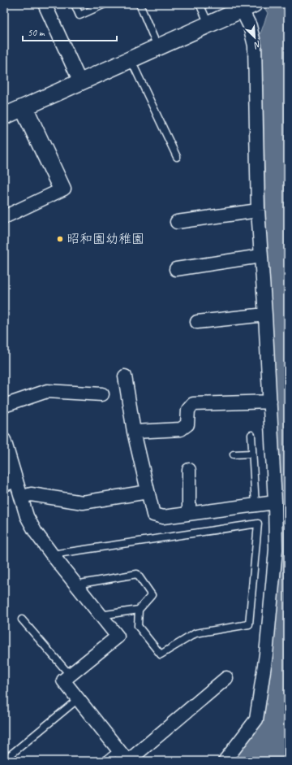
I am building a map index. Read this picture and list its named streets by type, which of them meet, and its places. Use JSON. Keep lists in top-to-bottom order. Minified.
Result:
{"places":["昭和園幼稚園"],"scale_bar":"50 m","north":"bottom right"}
